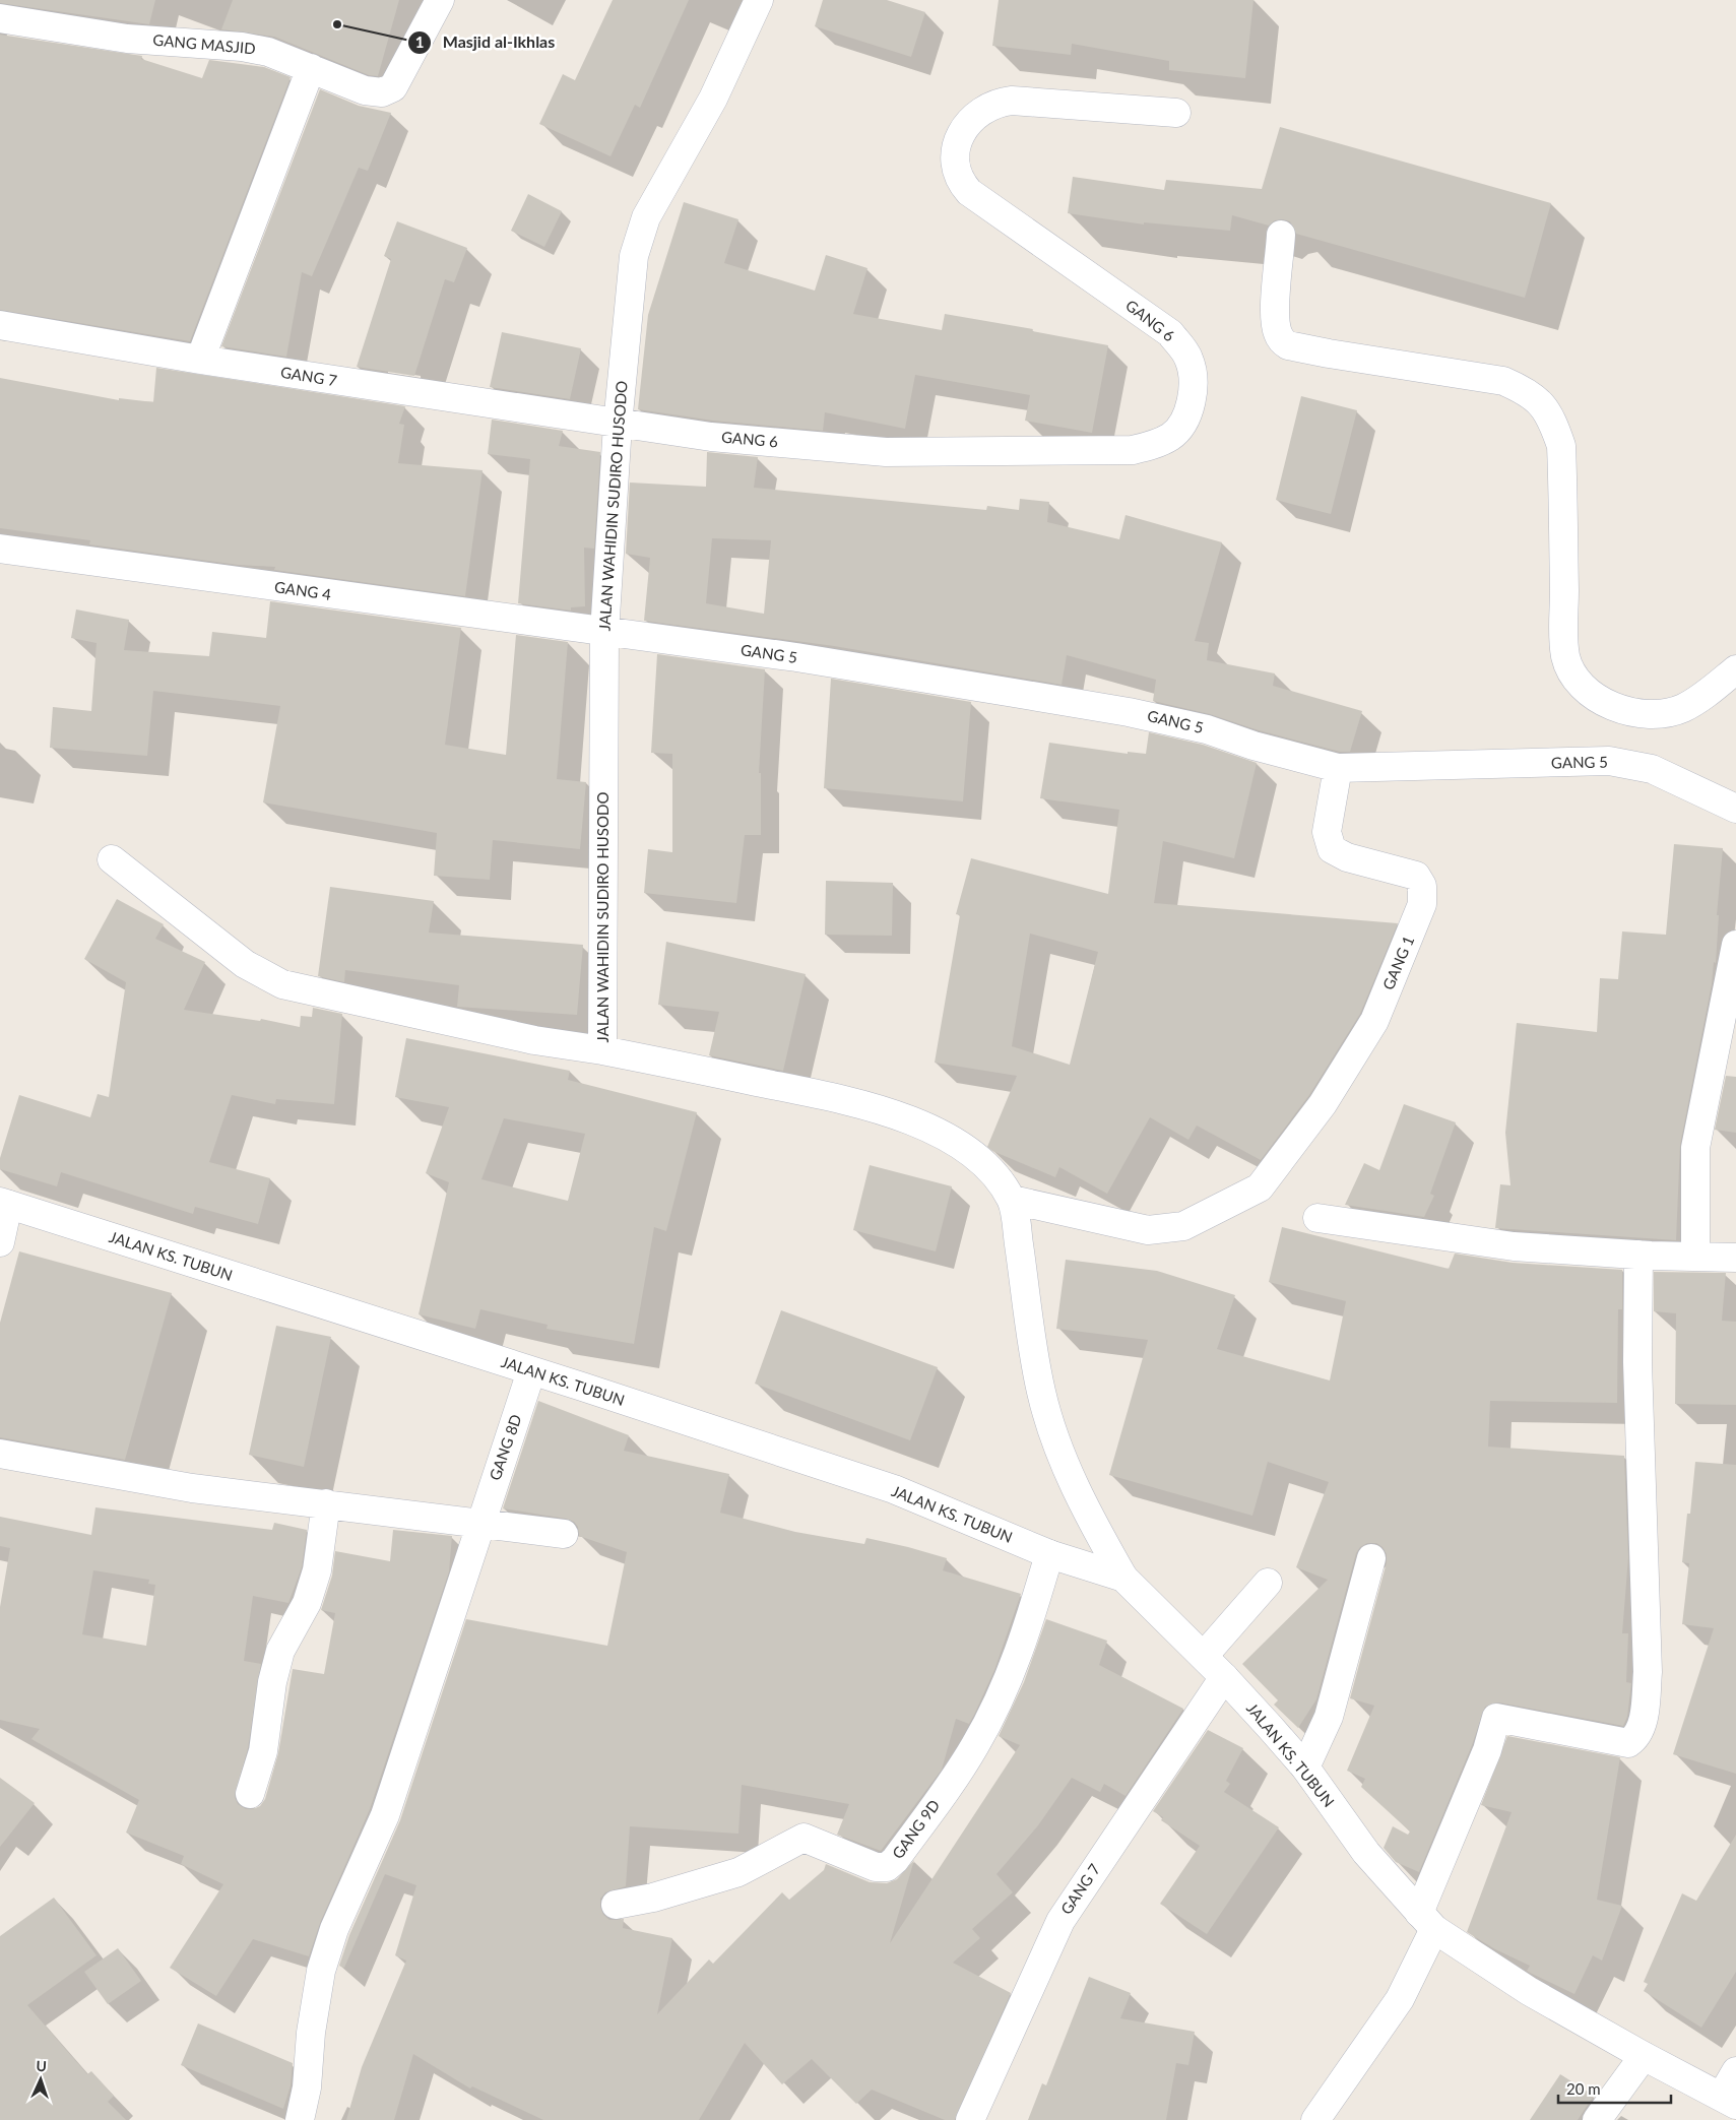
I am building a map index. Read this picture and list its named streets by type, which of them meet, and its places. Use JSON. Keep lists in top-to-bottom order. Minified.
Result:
{"streets":{"street":["GANG MASJID","GANG 6","GANG 7","JALAN WAHIDIN SUDIRO HUSODO","GANG 4","GANG 5","GANG 1","JALAN KS. TUBUN","GANG 8D","GANG 9D"]},"crossings":[["GANG 6","GANG 7"],["GANG 6","JALAN WAHIDIN SUDIRO HUSODO"],["GANG 7","JALAN WAHIDIN SUDIRO HUSODO"],["GANG 7","JALAN KS. TUBUN"],["JALAN WAHIDIN SUDIRO HUSODO","GANG 4"],["JALAN WAHIDIN SUDIRO HUSODO","GANG 5"],["JALAN WAHIDIN SUDIRO HUSODO","GANG 1"],["JALAN WAHIDIN SUDIRO HUSODO","JALAN KS. TUBUN"],["GANG 4","GANG 5"],["GANG 5","GANG 1"],["JALAN KS. TUBUN","GANG 8D"],["JALAN KS. TUBUN","GANG 9D"]],"places":["Masjid al-Ikhlas"],"scale_bar":"20 m","north":"top"}
